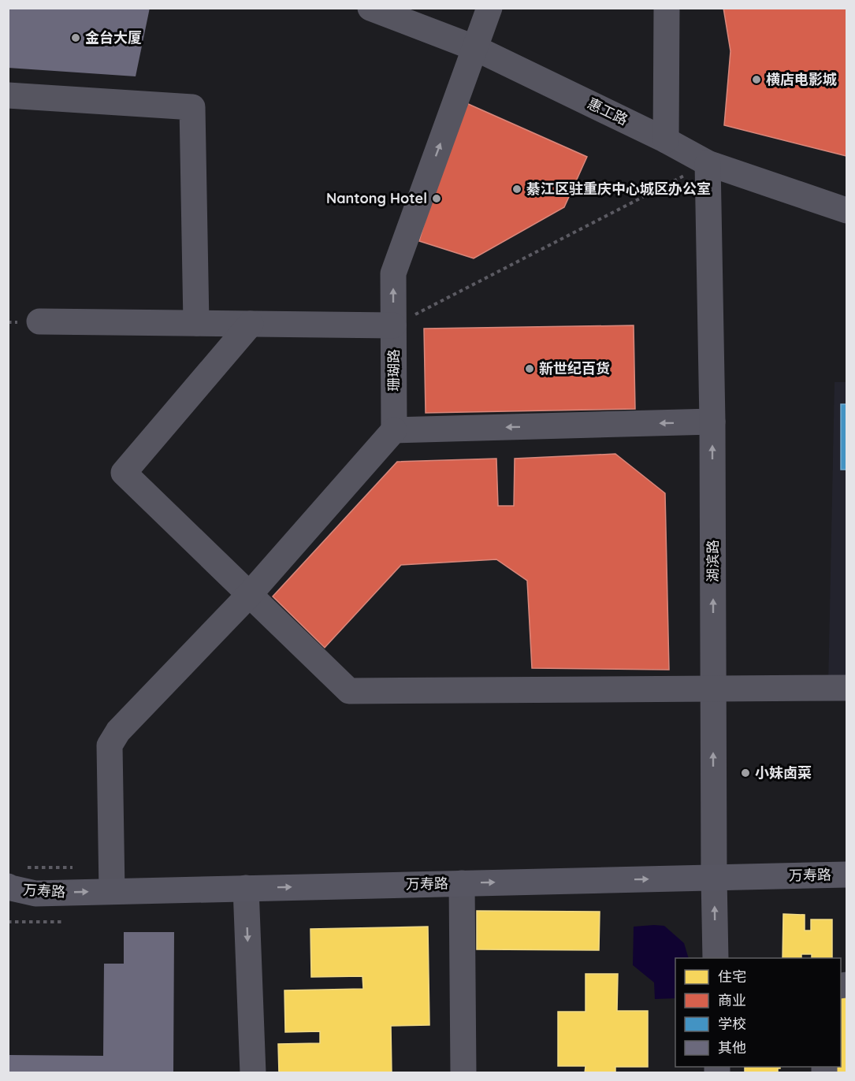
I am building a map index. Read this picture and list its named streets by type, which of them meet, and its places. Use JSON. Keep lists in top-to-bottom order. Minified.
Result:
{"streets":{"main road":["万寿路"],"street":["惠工路","珊瑚路","湖滨路"]},"crossings":[["惠工路","珊瑚路"],["惠工路","湖滨路"],["湖滨路","万寿路"]],"one_way":["珊瑚路","湖滨路","万寿路"],"places":["金台大厦","横店电影城","綦江区驻重庆中心城区办公室","Nantong Hotel","新世纪百货","小妹卤菜"],"legend":["住宅","商业","学校","其他"]}
